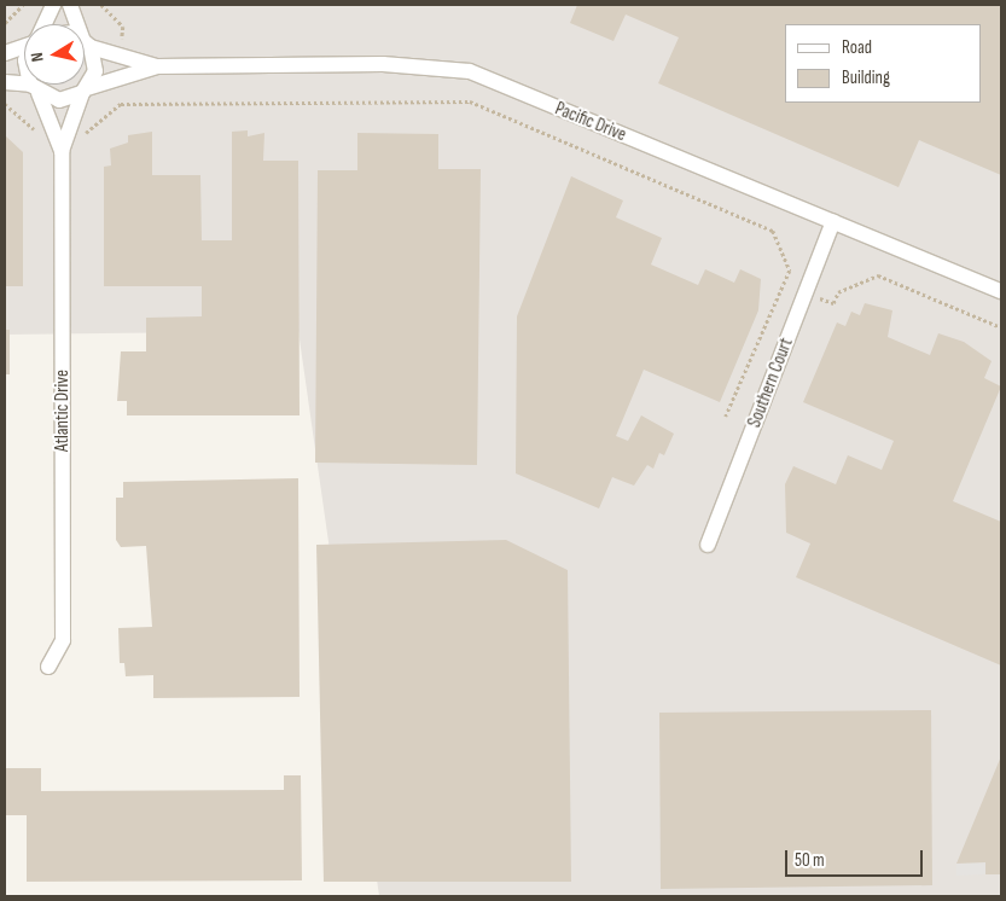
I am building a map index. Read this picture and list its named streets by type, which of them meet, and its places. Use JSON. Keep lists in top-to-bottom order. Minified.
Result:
{"streets":{"street":["Pacific Drive","Southern Court","Atlantic Drive"]},"crossings":[["Pacific Drive","Southern Court"],["Pacific Drive","Atlantic Drive"]],"legend":["Road","Building"],"scale_bar":"50 m","north":"left"}
